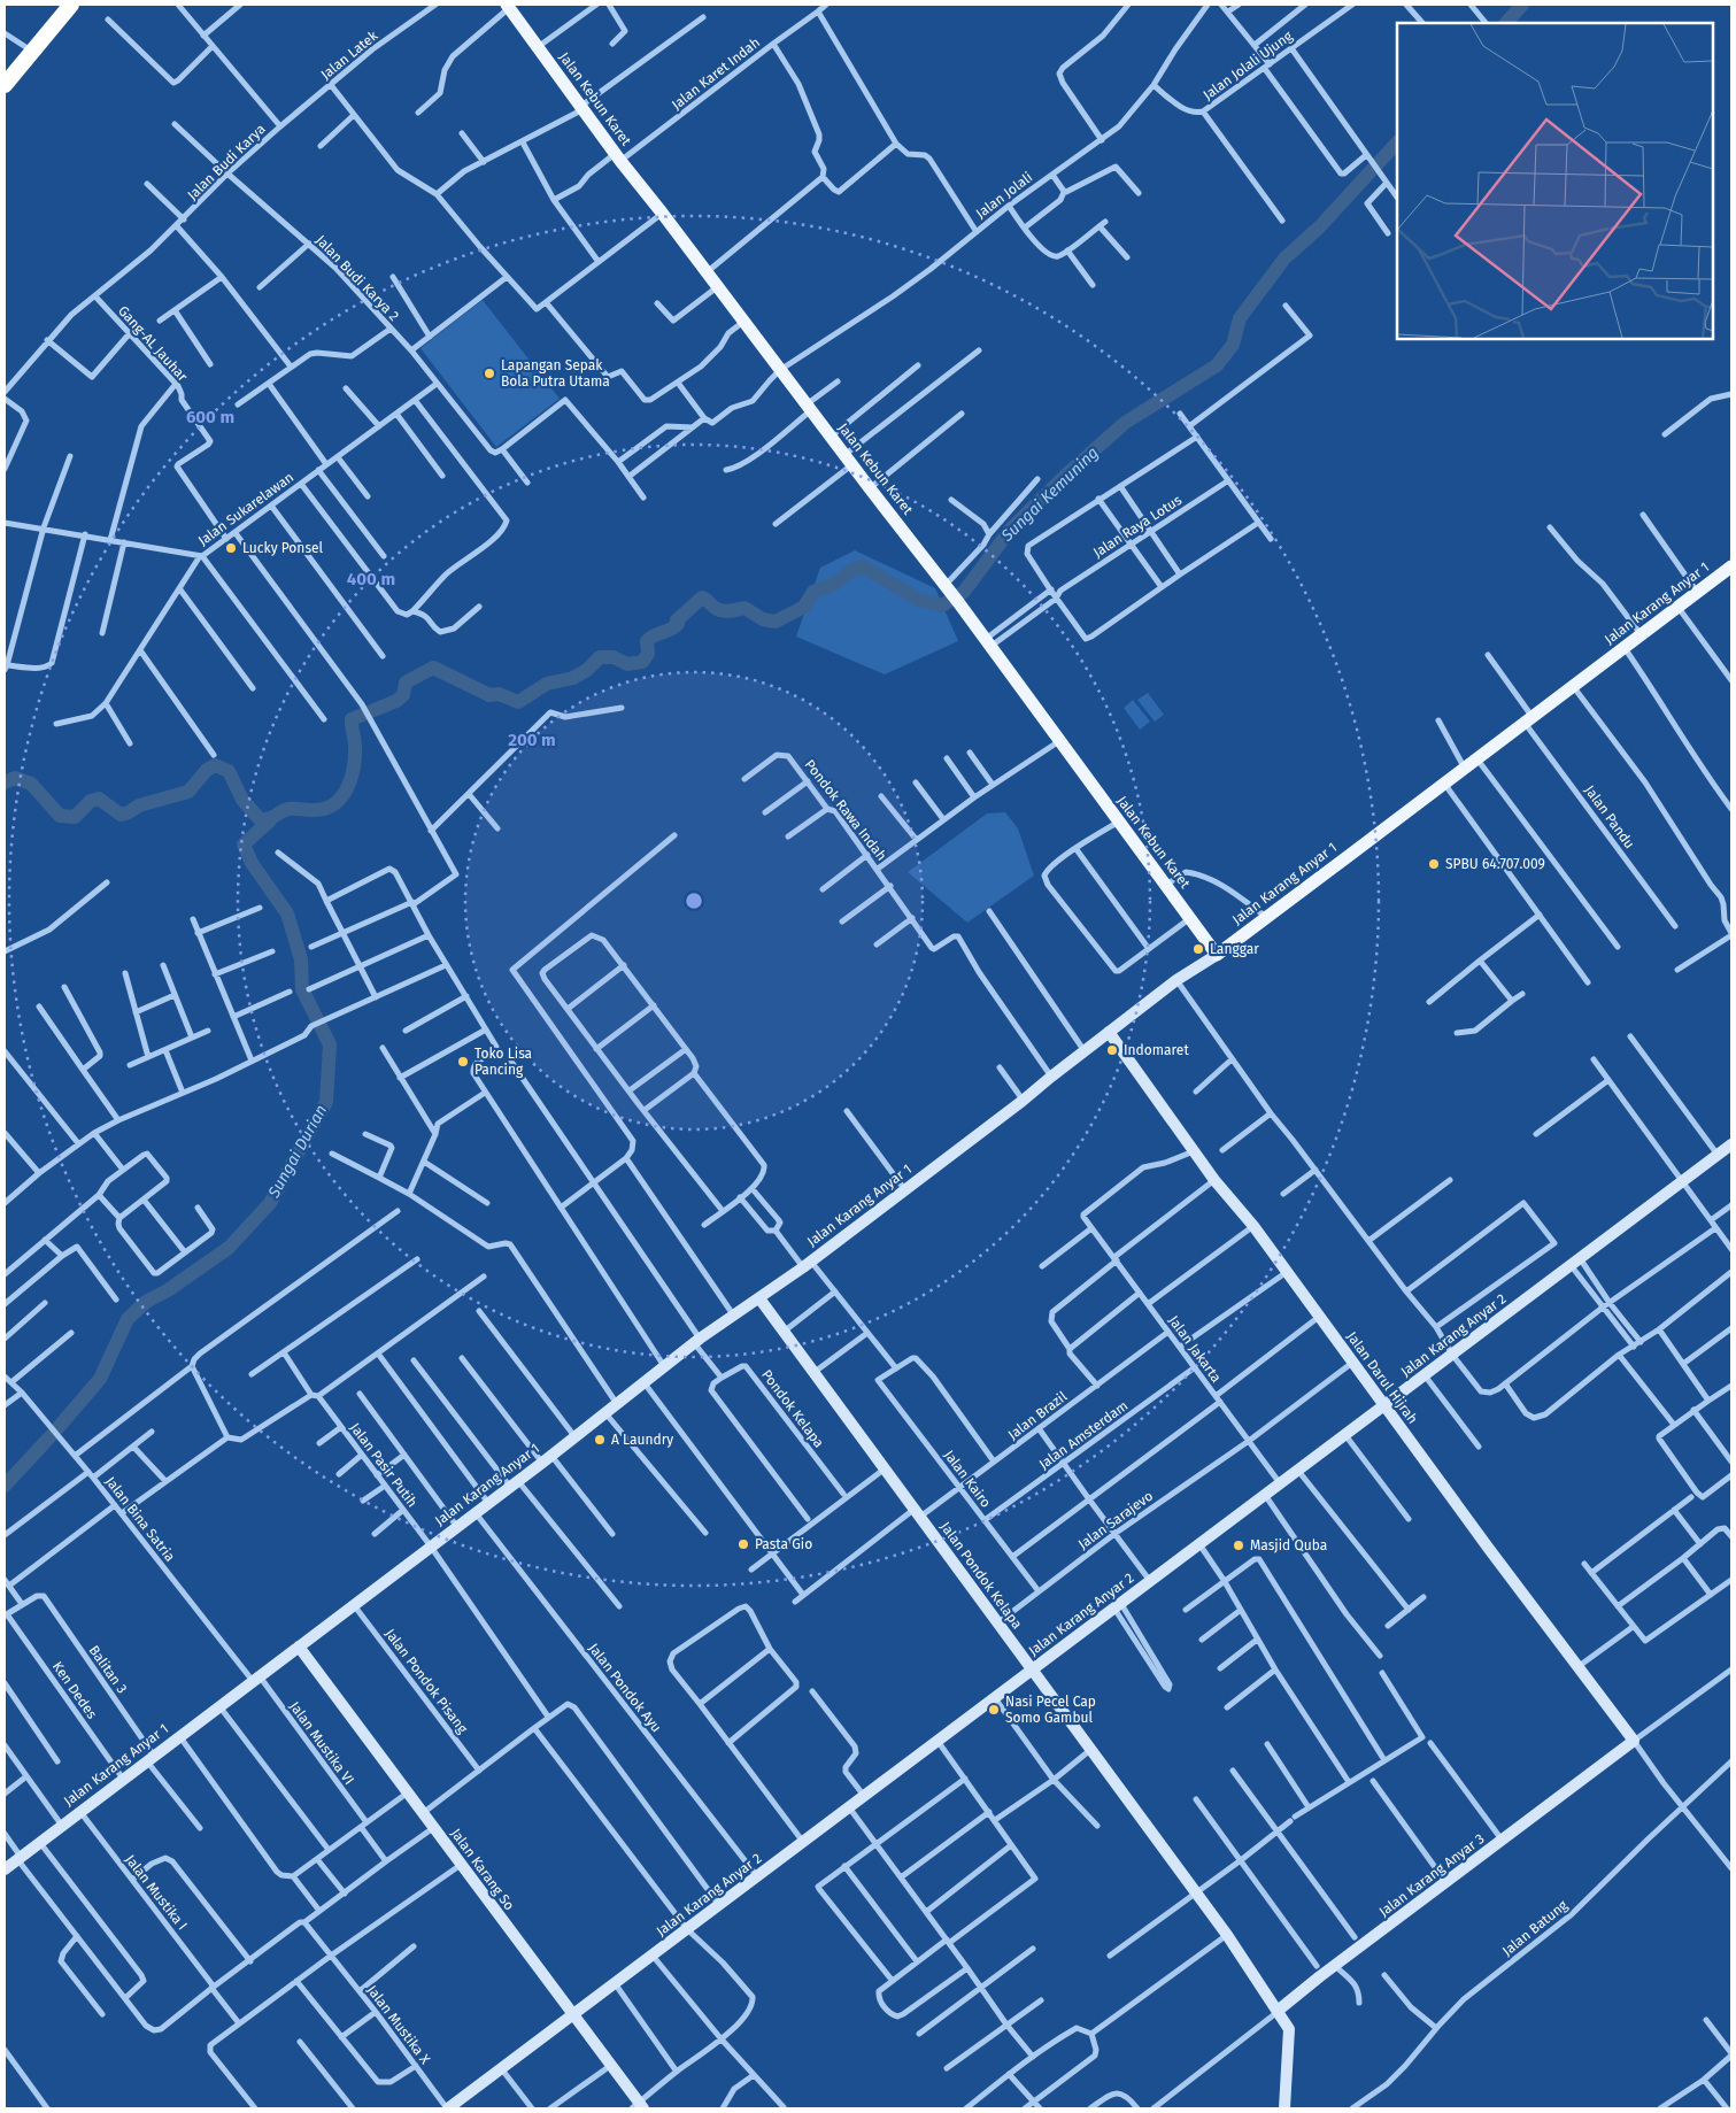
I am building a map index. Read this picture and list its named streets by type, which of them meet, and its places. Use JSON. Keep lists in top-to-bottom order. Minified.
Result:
{"streets":{"main road":["Jalan Kebun Karet","Jalan Karang Anyar 1"],"street":["Jalan Latek","Jalan Jolali Ujung","Jalan Karet Indah","Jalan Budi Karya","Jalan Jolali","Jalan Budi Karya 2","Gang-AL Jauhar","Jalan Sukarelawan","Jalan Raya Lotus","Pondok Rawa Indah","Jalan Pandu","Jalan Karang Anyar 2","Jalan Jakarta","Jalan Darul Hijrah","Pondok Kelapa","Jalan Brazil","Jalan Amsterdam","Jalan Pasir Putih","Jalan Kairo","Jalan Bina Satria","Jalan Sarajevo","Jalan Pondok Kelapa","Balitan 3","Jalan Pondok Pisang","Jalan Pondok Ayu","Ken Dedes","Jalan Mustika VI","Jalan Karang So","Jalan Karang Anyar 3","Jalan Mustika I","Jalan Batung","Jalan Mustika X"]},"crossings":[["Jalan Latek","Jalan Budi Karya"],["Jalan Jolali Ujung","Jalan Jolali"],["Jalan Karet Indah","Jalan Kebun Karet"],["Jalan Kebun Karet","Jalan Jolali"],["Jalan Kebun Karet","Jalan Karang Anyar 1"],["Jalan Budi Karya","Jalan Budi Karya 2"],["Jalan Budi Karya","Gang-AL Jauhar"],["Jalan Budi Karya 2","Jalan Sukarelawan"],["Gang-AL Jauhar","Jalan Sukarelawan"],["Jalan Karang Anyar 1","Pondok Rawa Indah"],["Jalan Karang Anyar 1","Jalan Pandu"],["Jalan Karang Anyar 1","Jalan Darul Hijrah"],["Jalan Karang Anyar 1","Jalan Pasir Putih"],["Jalan Karang Anyar 1","Jalan Bina Satria"],["Jalan Karang Anyar 1","Jalan Pondok Kelapa"],["Jalan Karang Anyar 1","Balitan 3"],["Jalan Karang Anyar 1","Jalan Pondok Pisang"],["Jalan Karang Anyar 1","Jalan Pondok Ayu"],["Jalan Karang Anyar 1","Ken Dedes"],["Jalan Karang Anyar 1","Jalan Mustika VI"],["Jalan Karang Anyar 1","Jalan Karang So"],["Jalan Karang Anyar 1","Jalan Mustika I"],["Jalan Karang Anyar 2","Jalan Jakarta"],["Jalan Karang Anyar 2","Jalan Darul Hijrah"],["Jalan Karang Anyar 2","Jalan Pondok Kelapa"],["Jalan Karang Anyar 2","Jalan Pondok Ayu"],["Jalan Karang Anyar 2","Jalan Karang So"],["Jalan Karang Anyar 2","Jalan Mustika X"],["Jalan Jakarta","Jalan Brazil"],["Jalan Jakarta","Jalan Amsterdam"],["Jalan Jakarta","Jalan Sarajevo"],["Jalan Darul Hijrah","Jalan Sarajevo"],["Jalan Darul Hijrah","Jalan Karang Anyar 3"],["Jalan Brazil","Jalan Kairo"],["Jalan Brazil","Jalan Pondok Kelapa"],["Jalan Amsterdam","Jalan Kairo"],["Jalan Kairo","Jalan Sarajevo"],["Jalan Bina Satria","Jalan Mustika VI"],["Jalan Sarajevo","Jalan Pondok Kelapa"],["Jalan Pondok Kelapa","Jalan Karang Anyar 3"]],"water":["Sungai Kemuning","Sungai Durian"],"places":["Lapangan Sepak Bola Putra Utama","Lucky Ponsel","SPBU 64.707.009","Langgar","Indomaret","Toko Lisa Pancing","A Laundry","Pasta Gio","Masjid Quba","Nasi Pecel Cap Somo Gambul"],"rings":["600 m","400 m","200 m"]}
